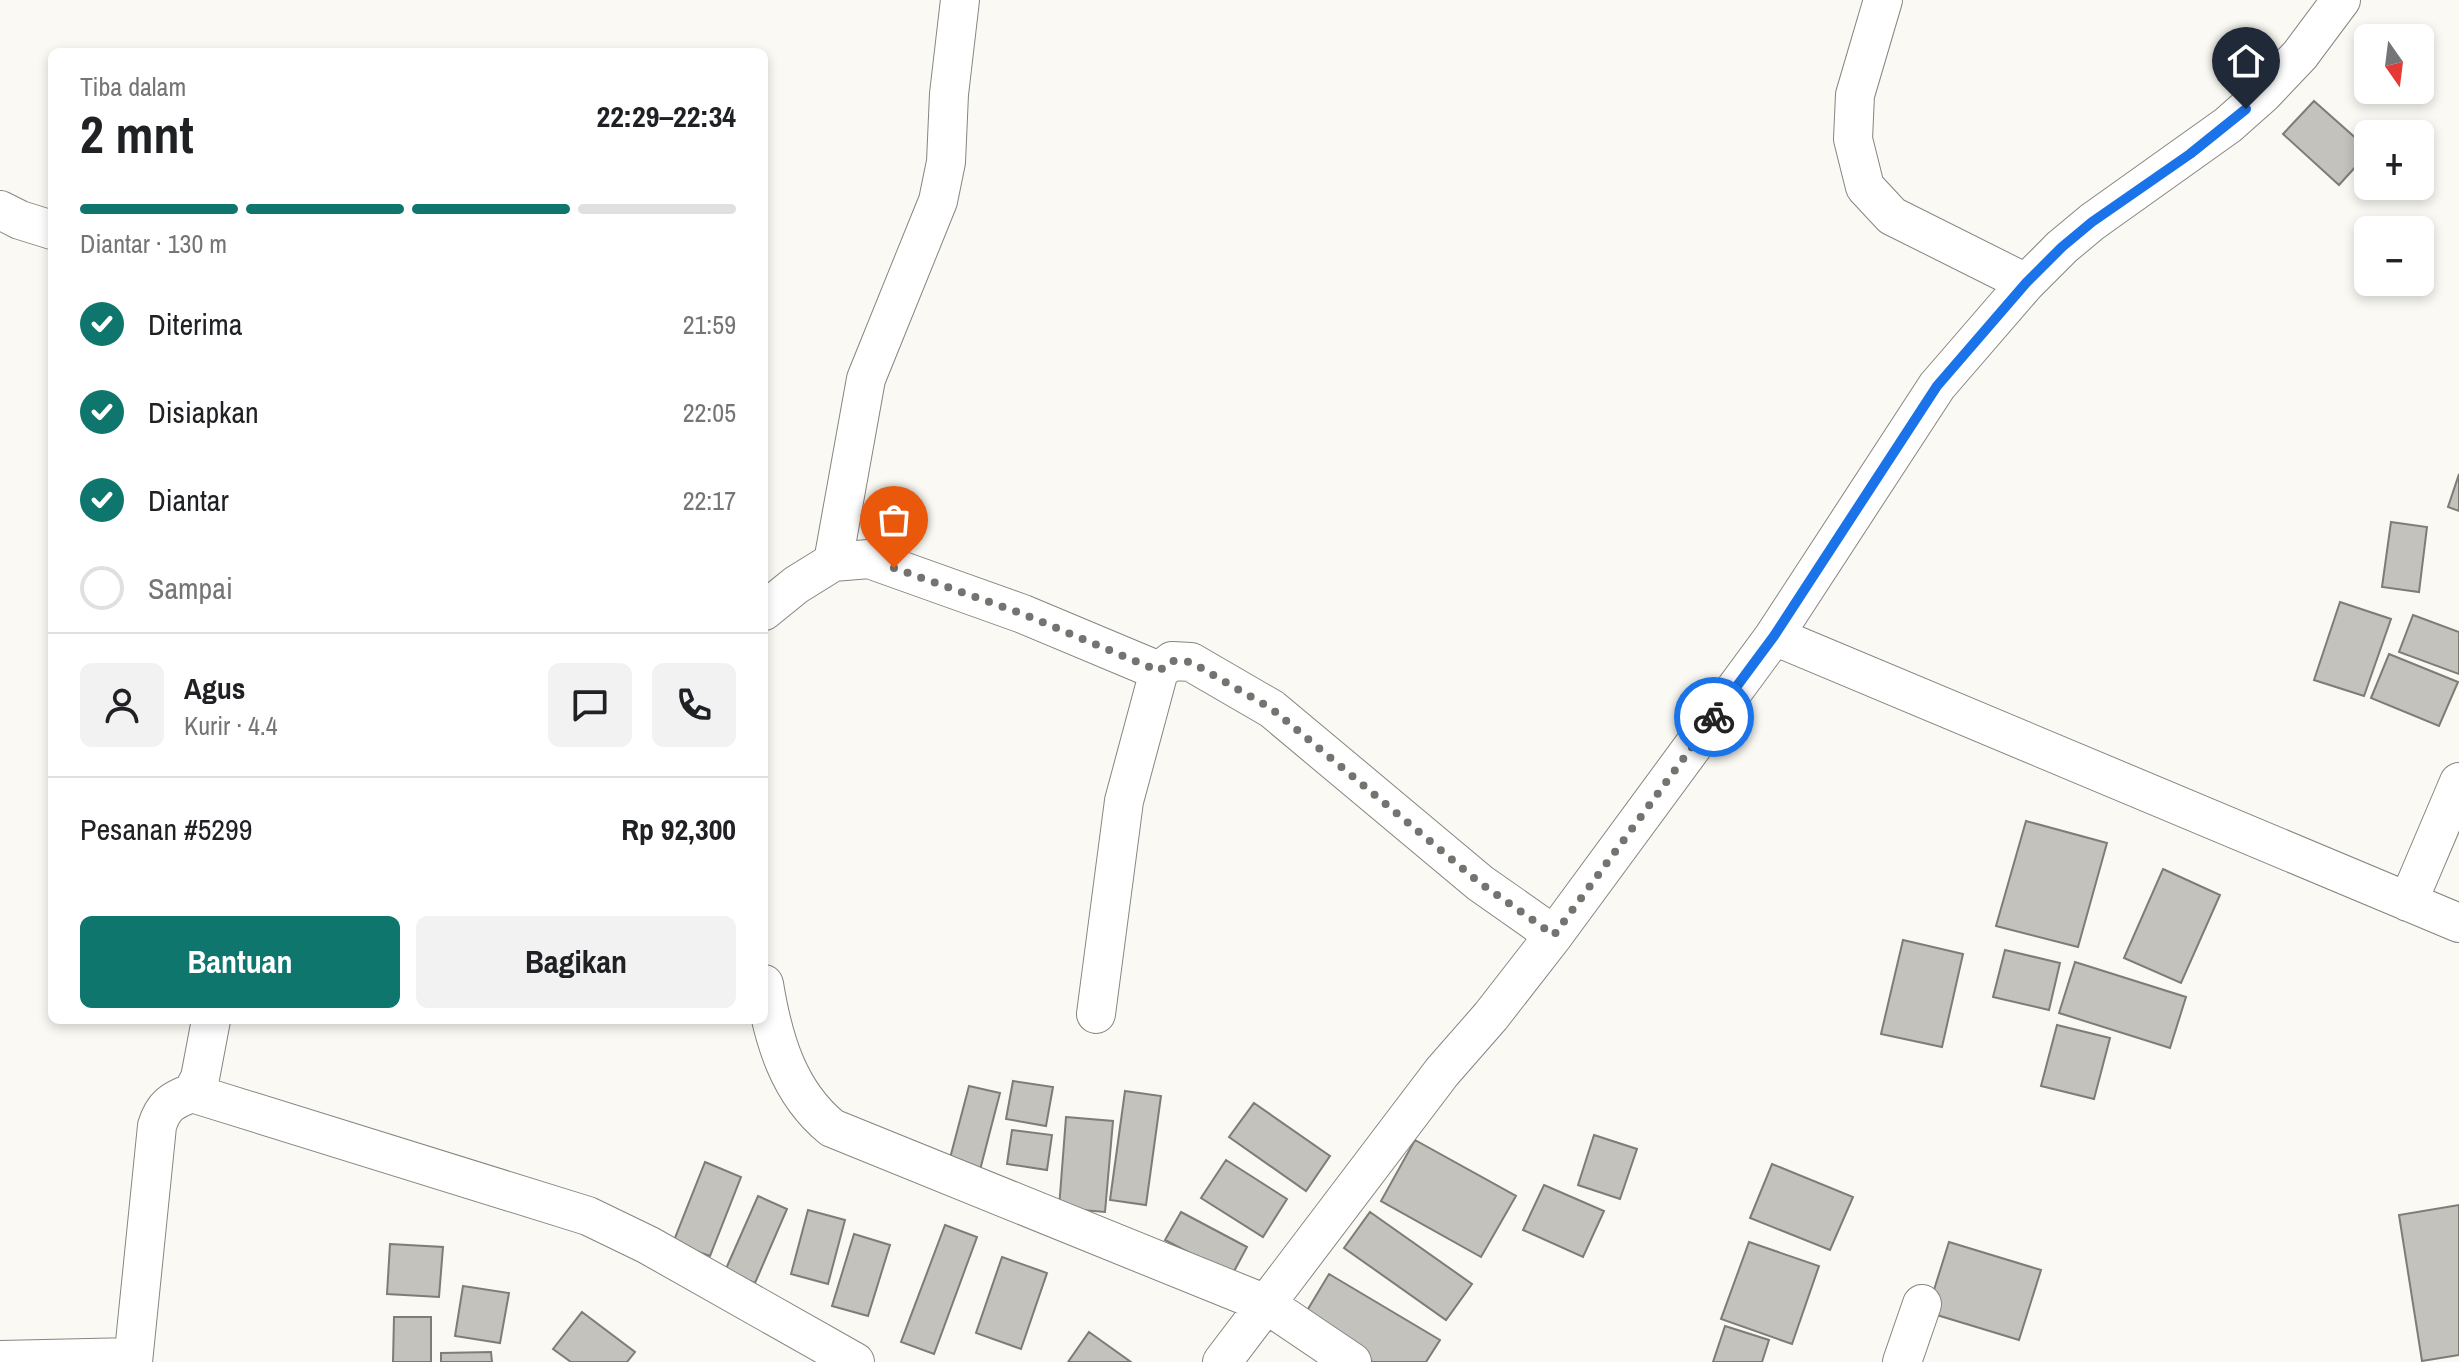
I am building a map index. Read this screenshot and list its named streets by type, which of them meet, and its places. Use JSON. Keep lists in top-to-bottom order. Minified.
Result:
{"north":"bottom","page":{"map_buttons":["+","−"],"heading":["2 mnt","Tiba dalam","22:29–22:34"],"panel":["Agus","Kurir · 4.4","Pesanan #5299","Rp 92,300"],"bar":"Diantar · 130 m","list":[["Diterima","21:59"],["Disiapkan","22:05"],["Diantar","22:17"],"Sampai"],"buttons":["Bantuan","Bagikan"]}}
